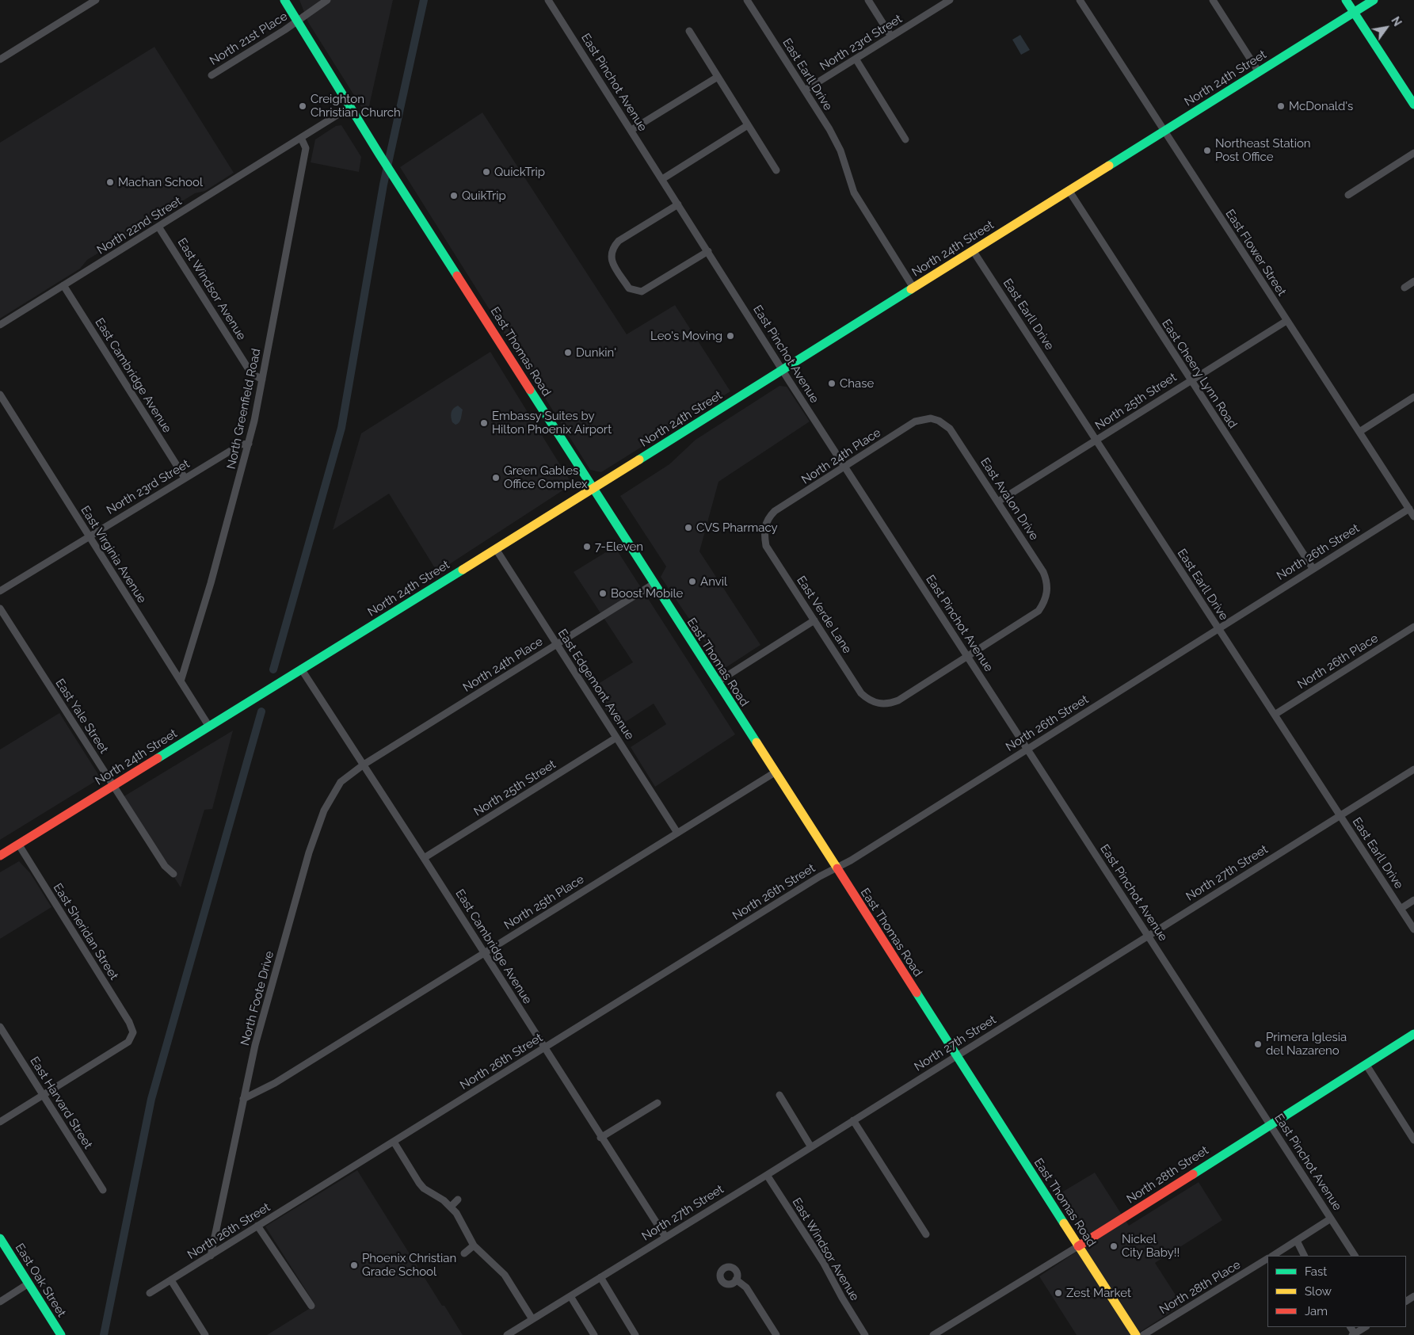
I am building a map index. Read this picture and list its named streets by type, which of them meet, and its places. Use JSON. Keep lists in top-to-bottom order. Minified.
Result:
{"streets":{"main road":["North 24th Street","East Thomas Road","North 28th Street","East Oak Street"],"street":["North 21st Place","North 23rd Street","East Earll Drive","East Pinchot Avenue","North 22nd Street","East Flower Street","East Windsor Avenue","East Cheery Lynn Road","East Cambridge Avenue","North 25th Street","North Greenfield Road","North 24th Place","East Avalon Drive","North 26th Street","East Virginia Avenue","East Verde Lane","North 26th Place","East Edgemont Avenue","East Yale Street","North 27th Street","North 25th Place","East Sheridan Street","North Foote Drive","East Harvard Street","North 28th Place"]},"crossings":[["North 21st Place","East Thomas Road"],["North 23rd Street","East Earll Drive"],["North 23rd Street","East Cambridge Avenue"],["North 23rd Street","North Greenfield Road"],["North 23rd Street","East Virginia Avenue"],["East Earll Drive","North 24th Street"],["East Earll Drive","North 25th Street"],["East Earll Drive","North 26th Street"],["East Earll Drive","North 26th Place"],["East Earll Drive","North 27th Street"],["North 24th Street","East Pinchot Avenue"],["North 24th Street","East Flower Street"],["North 24th Street","East Thomas Road"],["North 24th Street","East Cheery Lynn Road"],["North 24th Street","East Cambridge Avenue"],["North 24th Street","East Virginia Avenue"],["North 24th Street","East Edgemont Avenue"],["North 24th Street","East Yale Street"],["North 24th Street","East Sheridan Street"],["East Pinchot Avenue","North 24th Place"],["East Pinchot Avenue","East Avalon Drive"],["East Pinchot Avenue","North 26th Street"],["East Pinchot Avenue","East Verde Lane"],["East Pinchot Avenue","North 27th Street"],["East Pinchot Avenue","North 28th Street"],["North 22nd Street","East Windsor Avenue"],["North 22nd Street","East Thomas Road"],["North 22nd Street","East Cambridge Avenue"],["North 22nd Street","North Greenfield Road"],["East Flower Street","North 25th Street"],["East Flower Street","North 26th Street"],["East Windsor Avenue","North Greenfield Road"],["East Windsor Avenue","North 27th Street"],["East Thomas Road","North 24th Place"],["East Thomas Road","North 26th Street"],["East Thomas Road","North 27th Street"],["East Thomas Road","North 25th Place"],["East Thomas Road","North 28th Street"],["East Cheery Lynn Road","North 25th Street"],["East Cheery Lynn Road","North 26th Street"],["East Cambridge Avenue","North 25th Street"],["East Cambridge Avenue","North 24th Place"],["East Cambridge Avenue","North 26th Street"],["East Cambridge Avenue","North 27th Street"],["East Cambridge Avenue","North 25th Place"],["East Cambridge Avenue","North Foote Drive"],["North 25th Street","East Avalon Drive"],["North 25th Street","East Edgemont Avenue"],["North Greenfield Road","East Virginia Avenue"],["North 24th Place","East Avalon Drive"],["North 24th Place","East Verde Lane"],["North 24th Place","East Edgemont Avenue"],["North 24th Place","North Foote Drive"],["East Avalon Drive","East Verde Lane"],["North 26th Street","North Foote Drive"],["East Edgemont Avenue","North 25th Place"],["North 25th Place","North Foote Drive"],["East Sheridan Street","East Harvard Street"]],"places":["Creighton Christian Church","McDonald's","Northeast Station Post Office","QuickTrip","Machan School","QuikTrip","Leo's Moving","Dunkin'","Chase","Embassy Suites by Hilton Phoenix Airport","Green Gables Office Complex","CVS Pharmacy","7-Eleven","Anvil","Boost Mobile","Primera Iglesia del Nazareno","Nickel City Baby!!","Phoenix Christian Grade School","Zest Market"],"legend":["Fast","Slow","Jam"],"north":"top right"}
